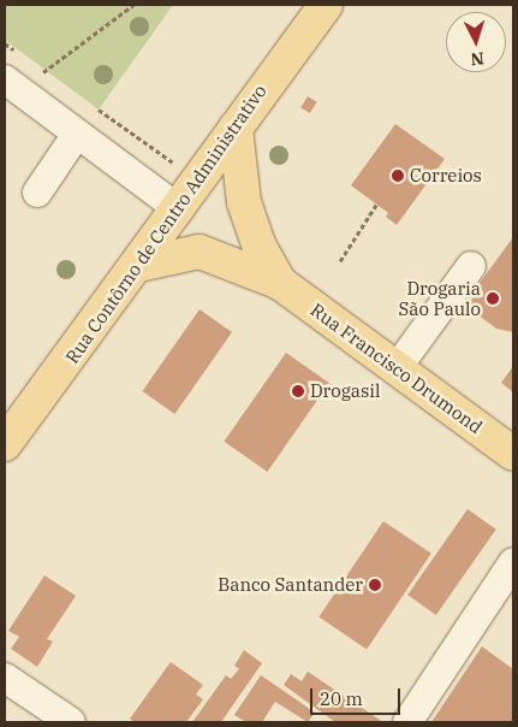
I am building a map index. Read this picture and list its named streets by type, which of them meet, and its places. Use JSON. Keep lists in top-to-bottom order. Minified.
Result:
{"streets":{"main road":["Rua Contôrno de Centro Administrativo","Rua Francisco Drumond"]},"crossings":[["Rua Contôrno de Centro Administrativo","Rua Francisco Drumond"]],"places":["Correios","Drogaria São Paulo","Drogasil","Banco Santander"],"scale_bar":"20 m","north":"bottom"}
